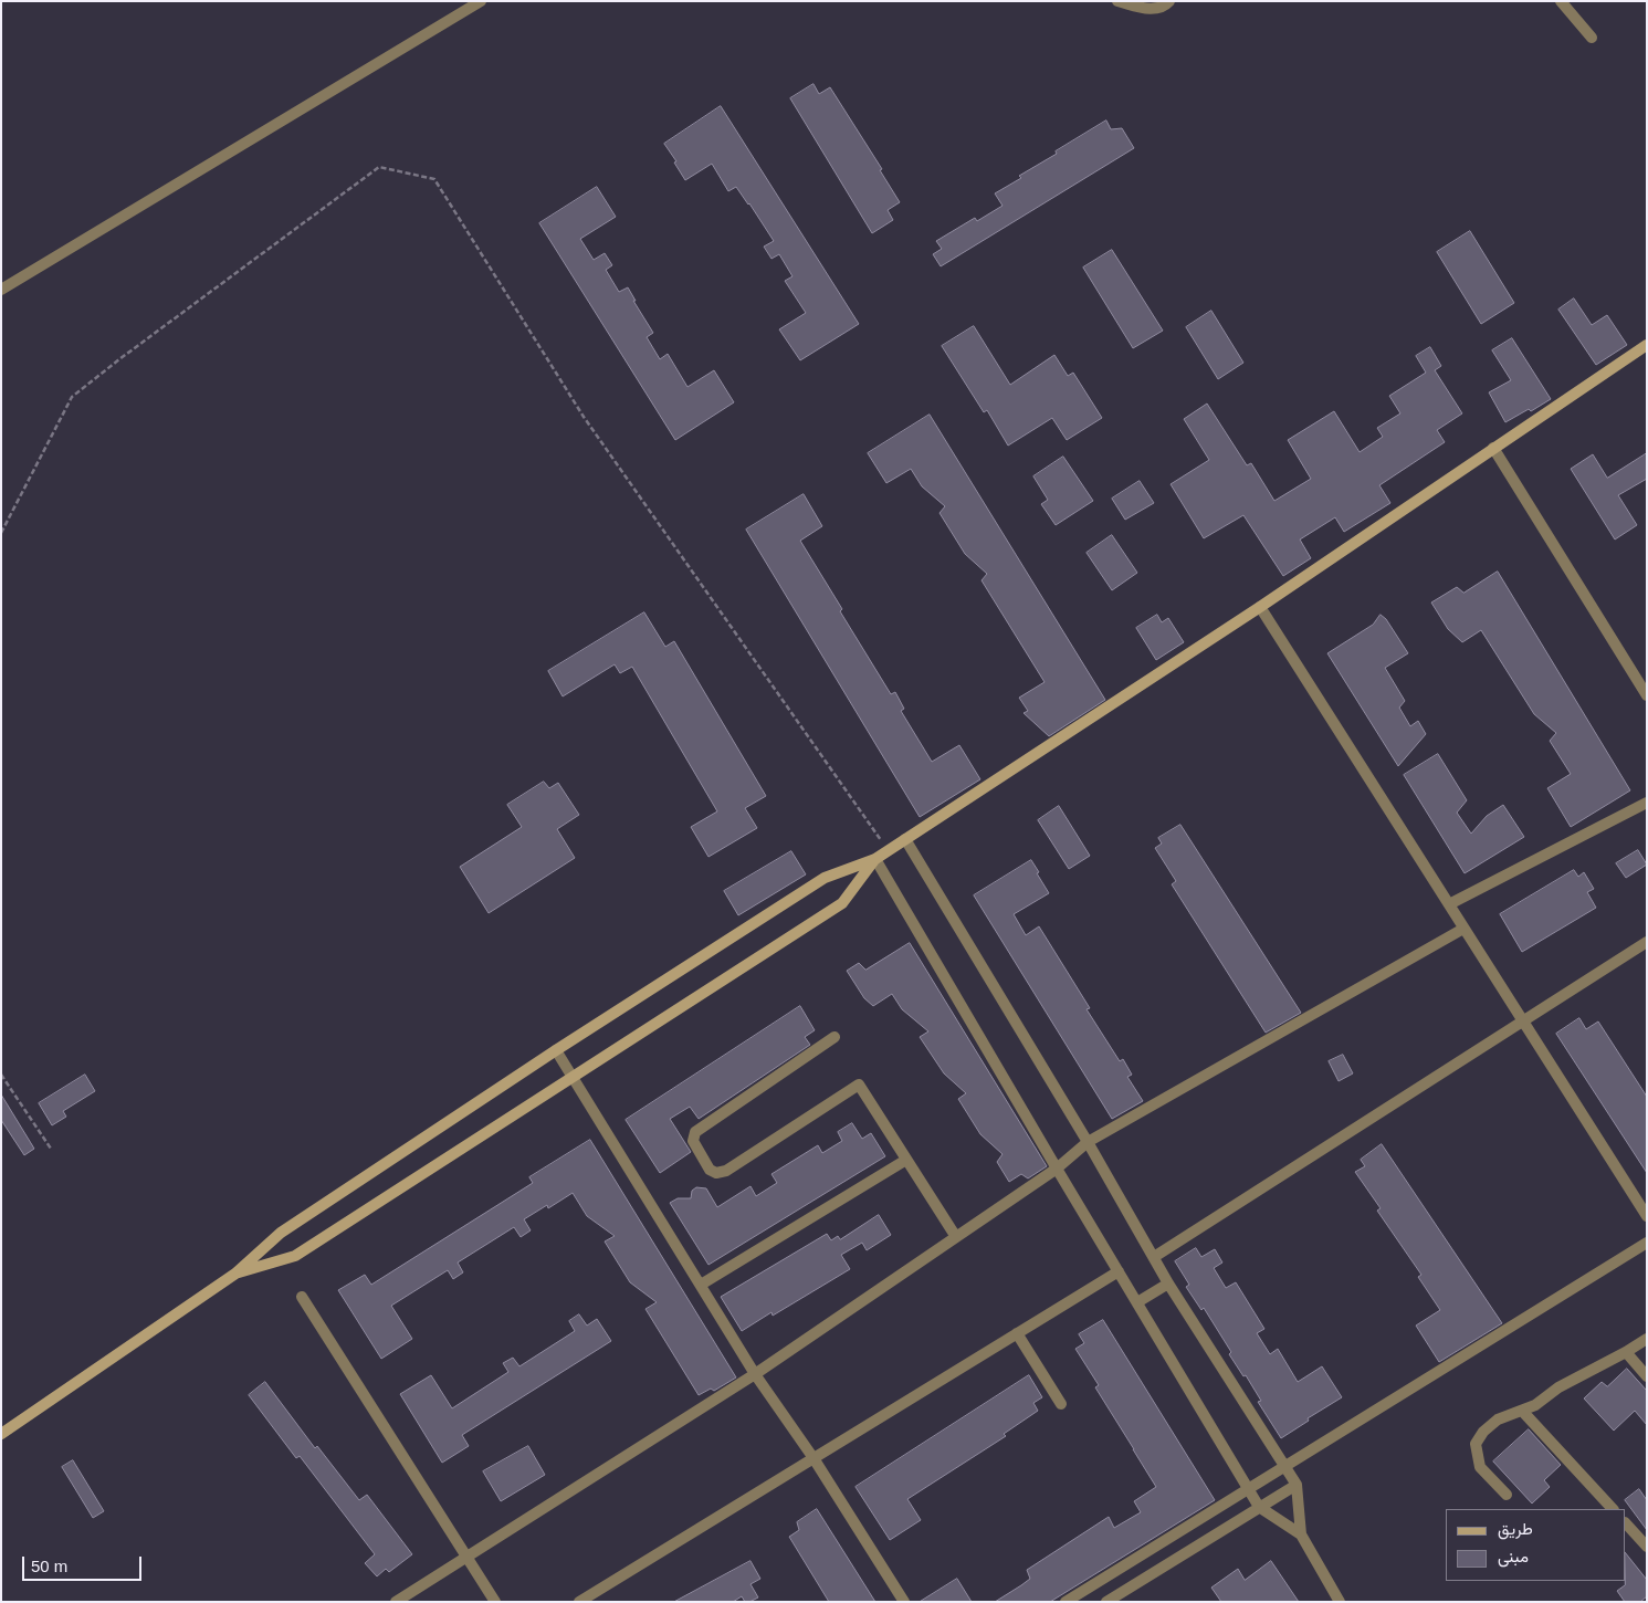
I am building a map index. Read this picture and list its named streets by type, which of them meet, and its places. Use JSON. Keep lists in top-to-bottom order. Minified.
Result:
{"legend":["طريق","مبنى"],"scale_bar":"50 m"}
